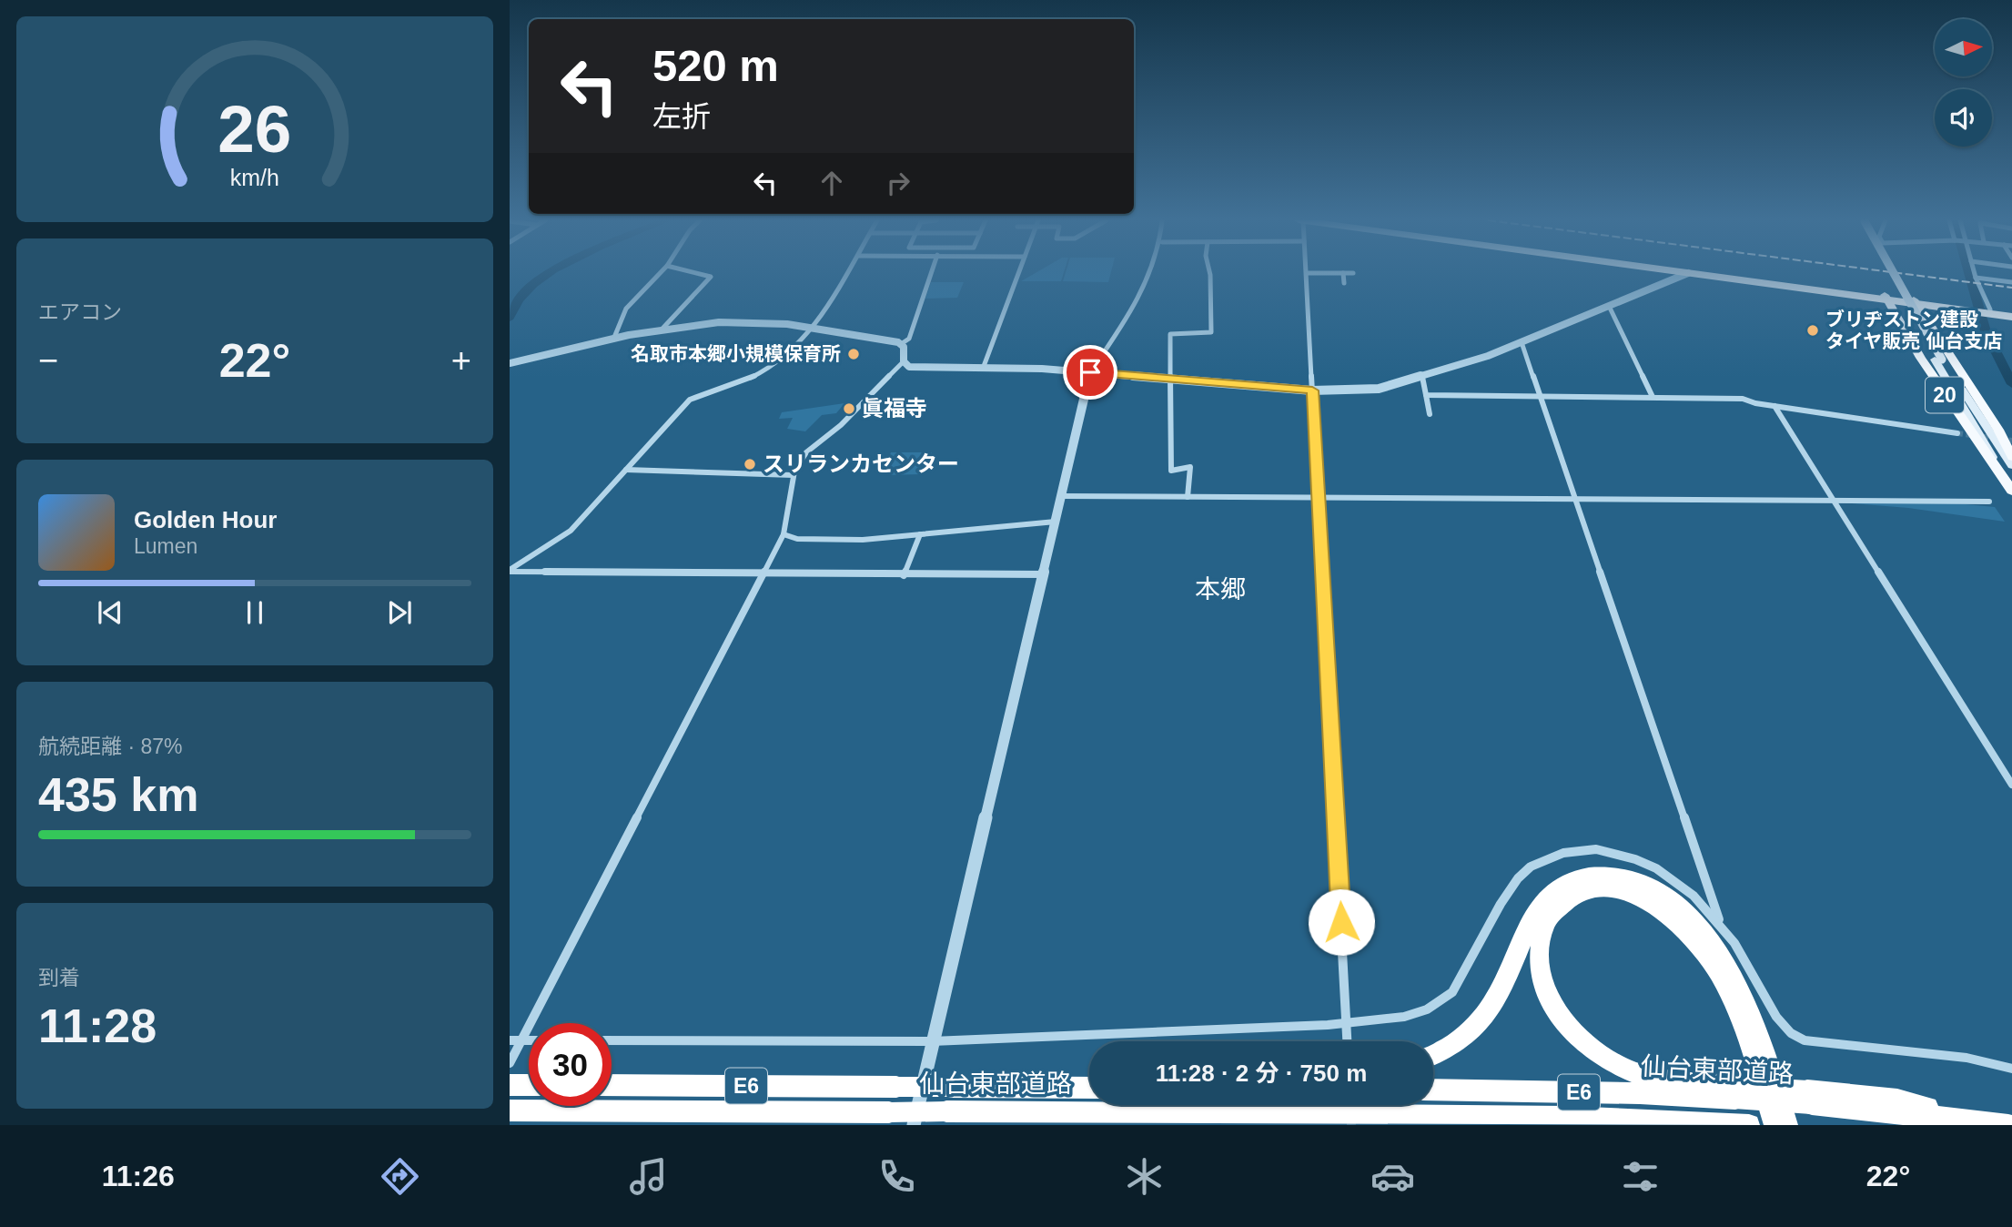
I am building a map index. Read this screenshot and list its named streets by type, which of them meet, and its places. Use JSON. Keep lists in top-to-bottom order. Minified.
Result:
{"streets":{"highway":["仙台東部道路","E6"],"main road":["20"]},"districts":["本郷"],"places":["ブリヂストン建設 タイヤ販売 仙台支店","名取市本郷小規模保育所","眞福寺","スリランカセンター"],"north":"right","page":{"turn":["520 m","左折"],"tile":["エアコン",["航続距離 · 87%","435 km"],["到着","11:28"]],"heat":["−","22°","+"],"song":["Golden Hour","Lumen"],"limit":"30","trip":"11:28 · 2 分 · 750 m","tabs":["11:26","22°"],"gauge":["26","km/h"]}}
